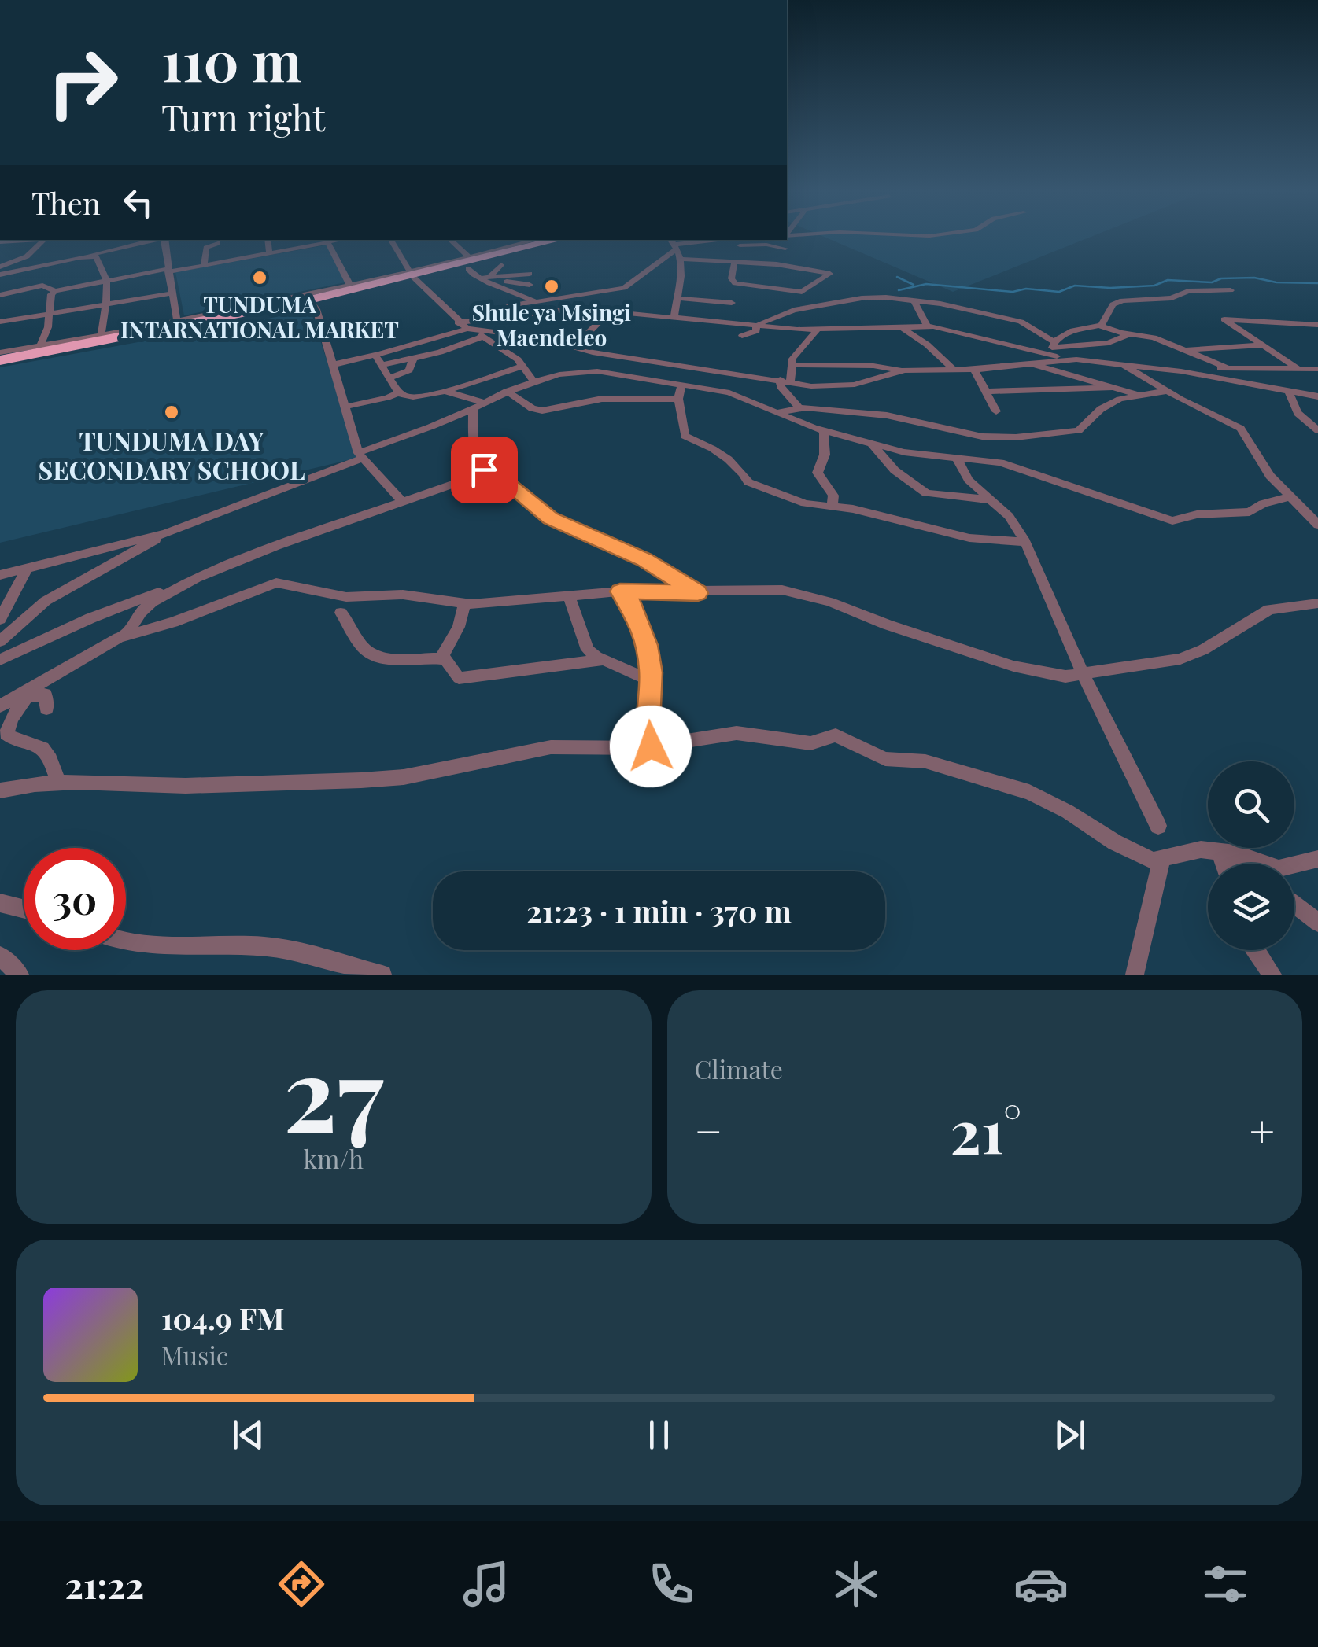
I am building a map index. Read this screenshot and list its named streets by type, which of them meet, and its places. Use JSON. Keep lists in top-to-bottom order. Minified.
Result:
{"places":["TUNDUMA INTARNATIONAL MARKET","Shule ya Msingi Maendeleo","TUNDUMA DAY SECONDARY SCHOOL"],"page":{"turn":["110 m","Turn right"],"then":"Then","limit":"30","trip":"21:23 · 1 min · 370 m","tile":[["27","km/h"],"Climate"],"heat":["−","21°","+"],"song":["104.9 FM","Music"],"tabs":"21:22"}}
